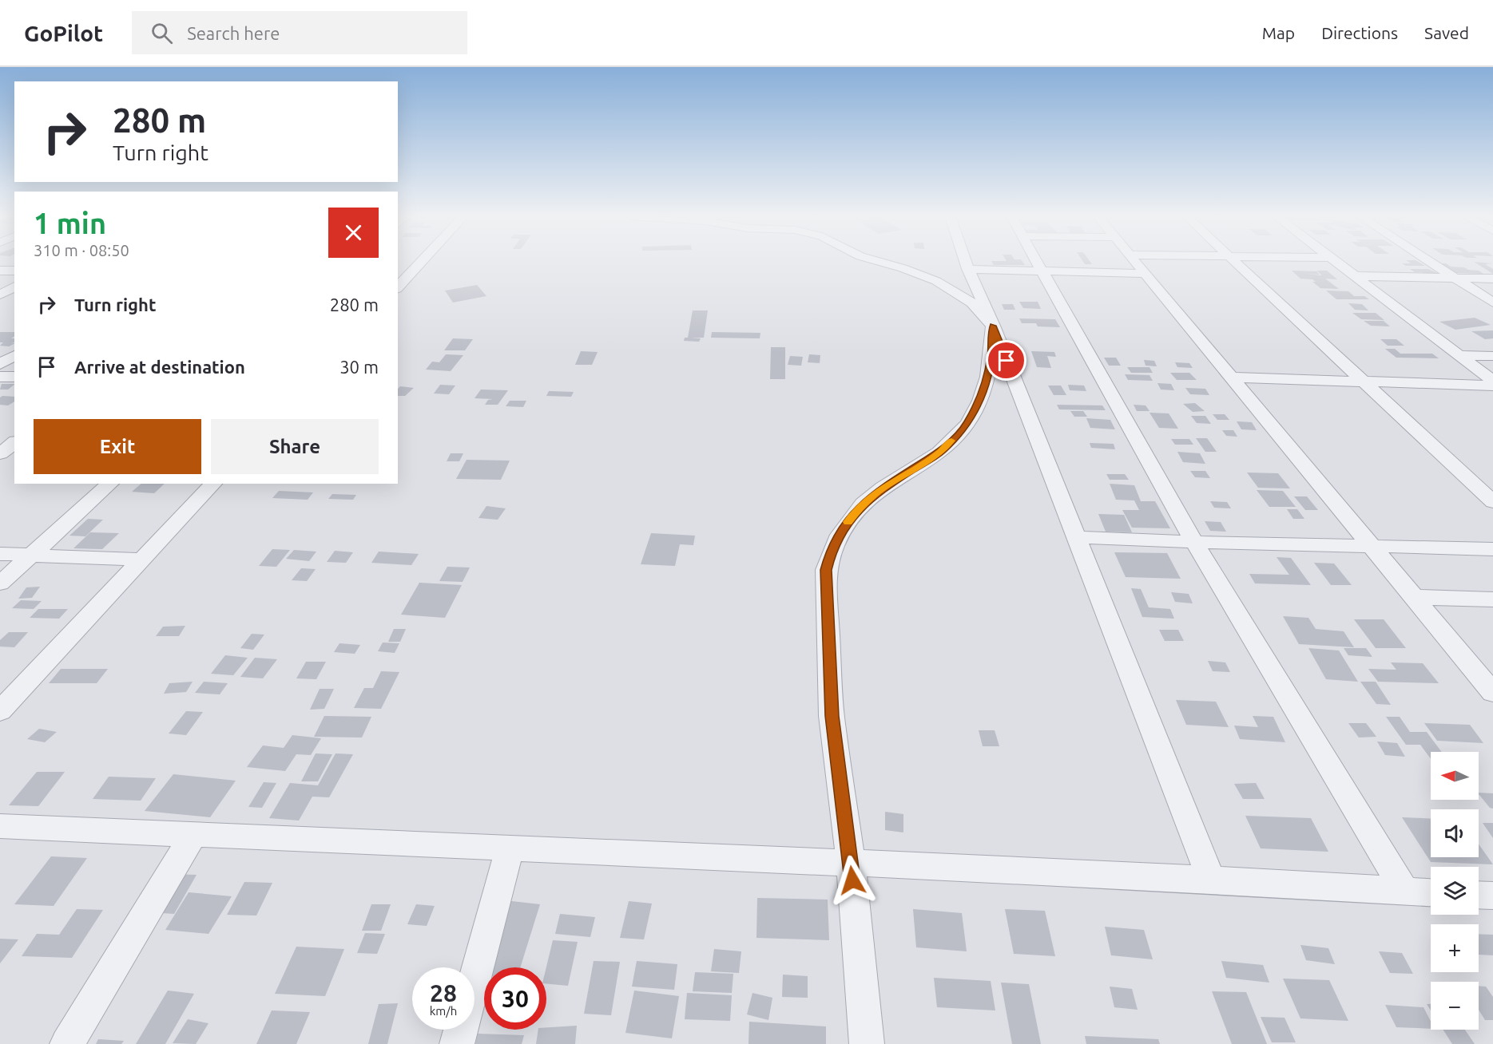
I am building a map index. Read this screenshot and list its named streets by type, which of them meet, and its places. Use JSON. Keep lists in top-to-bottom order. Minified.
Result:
{"north":"left","page":{"header":"GoPilot","search":"Search here","nav":["Map","Directions","Saved"],"turn":["280 m","Turn right"],"heading":["1 min","310 m · 08:50"],"list":[{"name":"Turn right","value":"280 m"},{"name":"Arrive at destination","value":"30 m"}],"buttons":["Exit","Share"],"map_buttons":["+","−"],"speed":"28 km/h","limit":"30"}}
